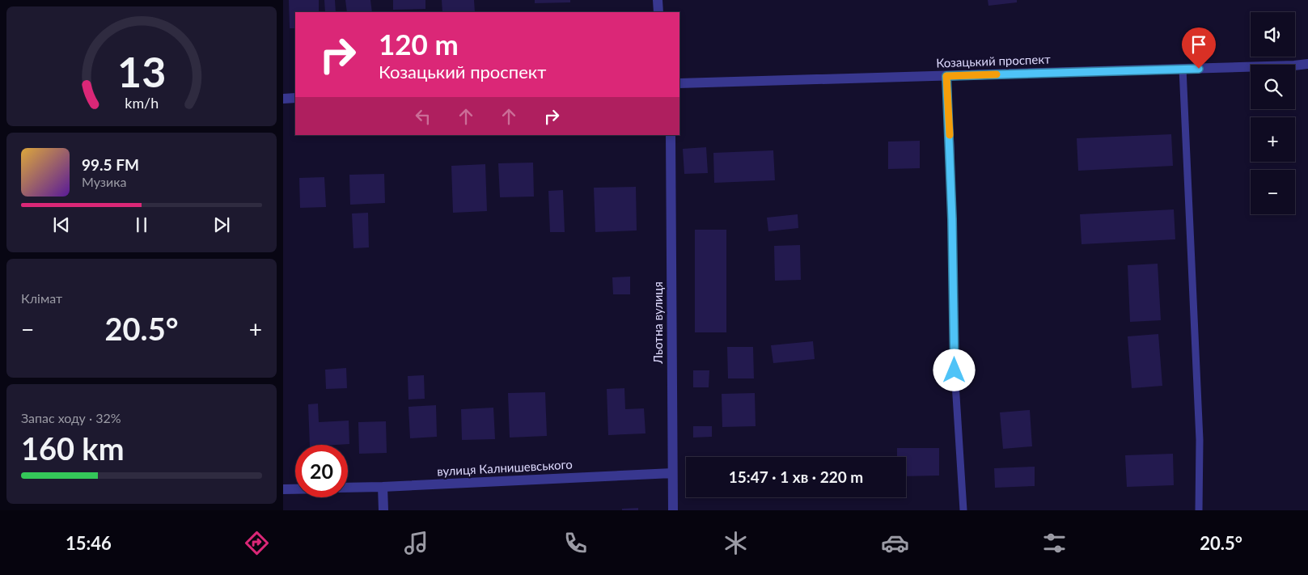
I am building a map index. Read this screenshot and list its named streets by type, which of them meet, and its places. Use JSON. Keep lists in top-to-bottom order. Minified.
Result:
{"streets":{"street":["Козацький проспект","Льотна вулиця","вулиця Калнишевського"]},"crossings":[["Льотна вулиця","вулиця Калнишевського"]],"page":{"map_buttons":["+","−"],"turn":["120 m","Козацький проспект"],"song":["99.5 FM","Музика"],"tile":["Клімат",["Запас ходу · 32%","160 km"]],"heat":["−","20.5°","+"],"limit":"20","trip":"15:47 · 1 хв · 220 m","tabs":["15:46","20.5°"],"gauge":["13","km/h"]}}
